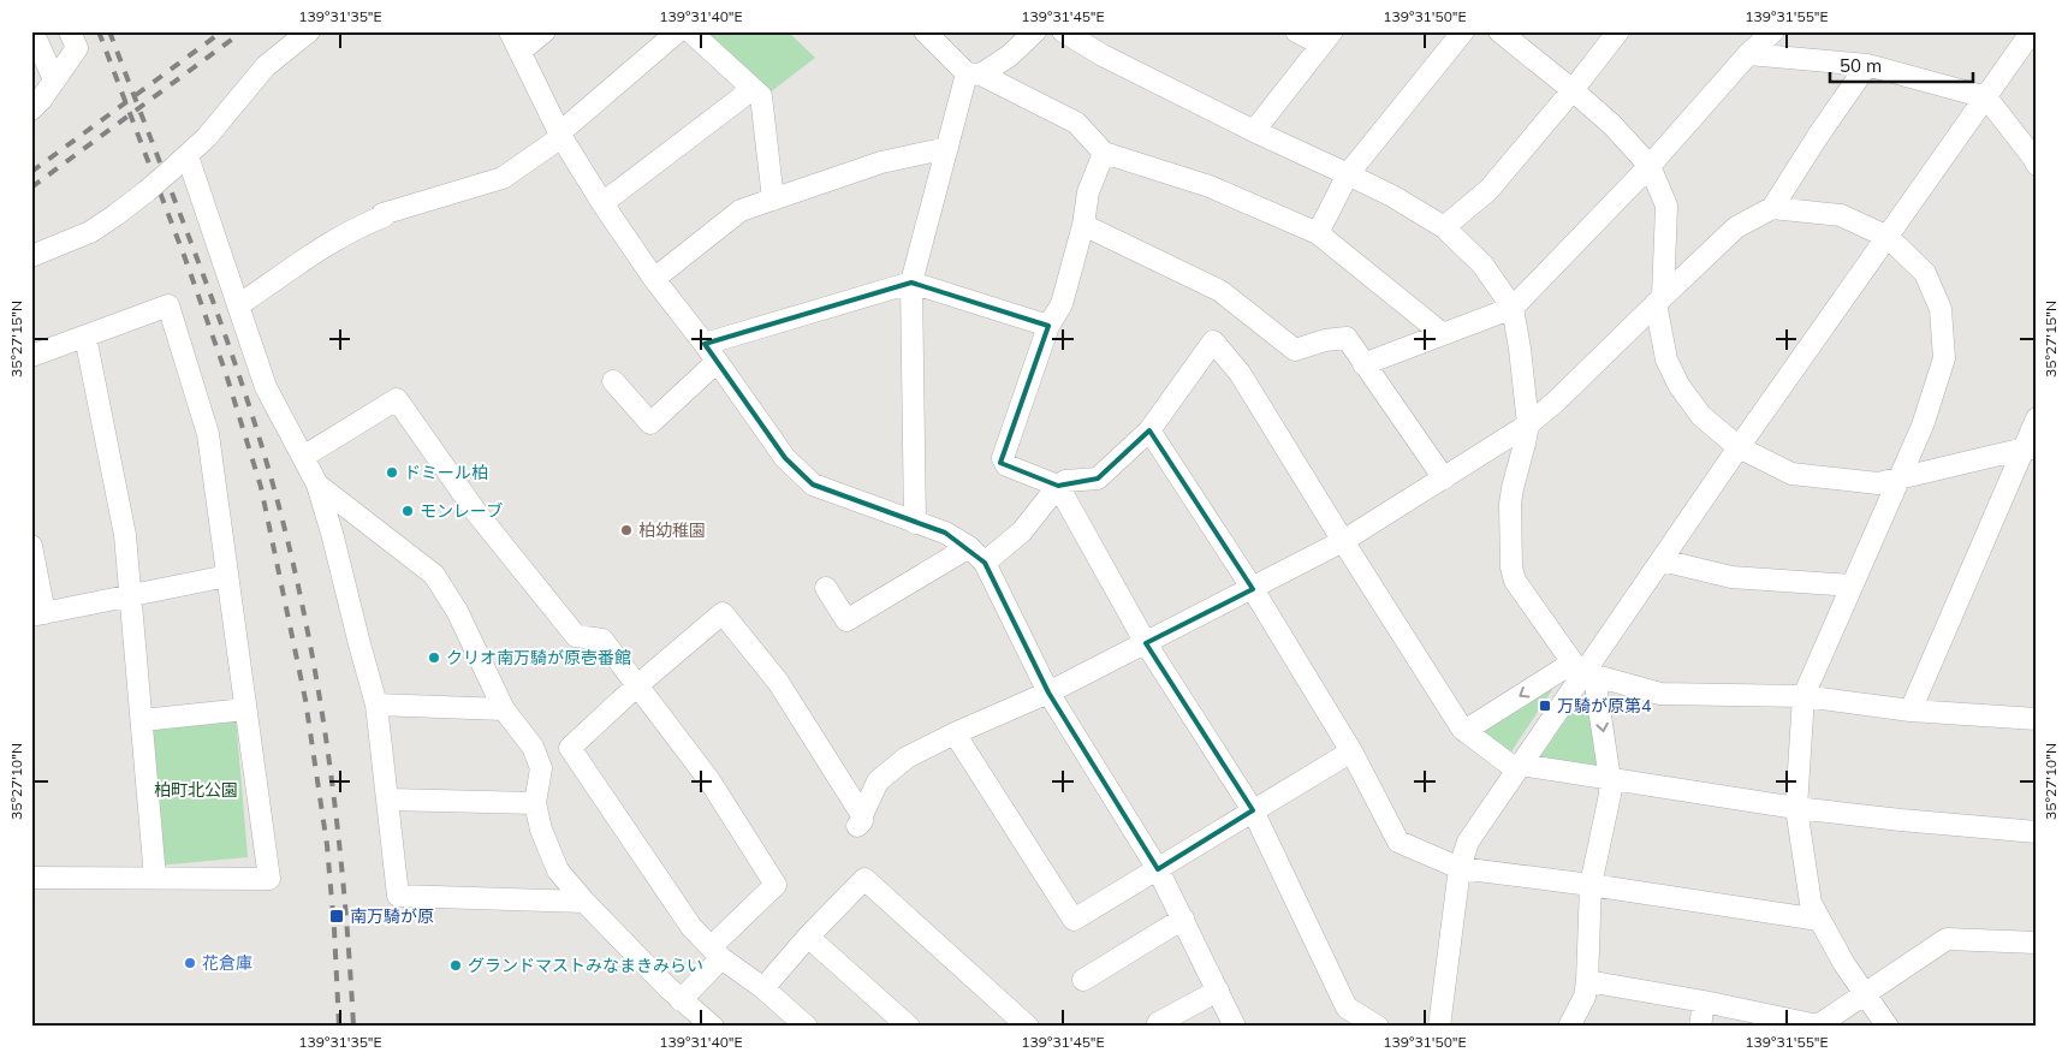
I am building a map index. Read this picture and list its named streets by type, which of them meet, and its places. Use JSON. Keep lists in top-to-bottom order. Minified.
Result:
{"parks":["柏町北公園"],"places":{"other":["ドミール柏","モンレーブ","柏幼稚園","クリオ南万騎が原壱番館","花倉庫","グランドマストみなまきみらい"],"transit":["万騎が原第4","南万騎が原"]},"scale_bar":"50 m","coordinates":["139°31'35\"E","139°31'40\"E","139°31'45\"E","139°31'50\"E","139°31'55\"E","35°27'15\"N","35°27'10\"N"]}
